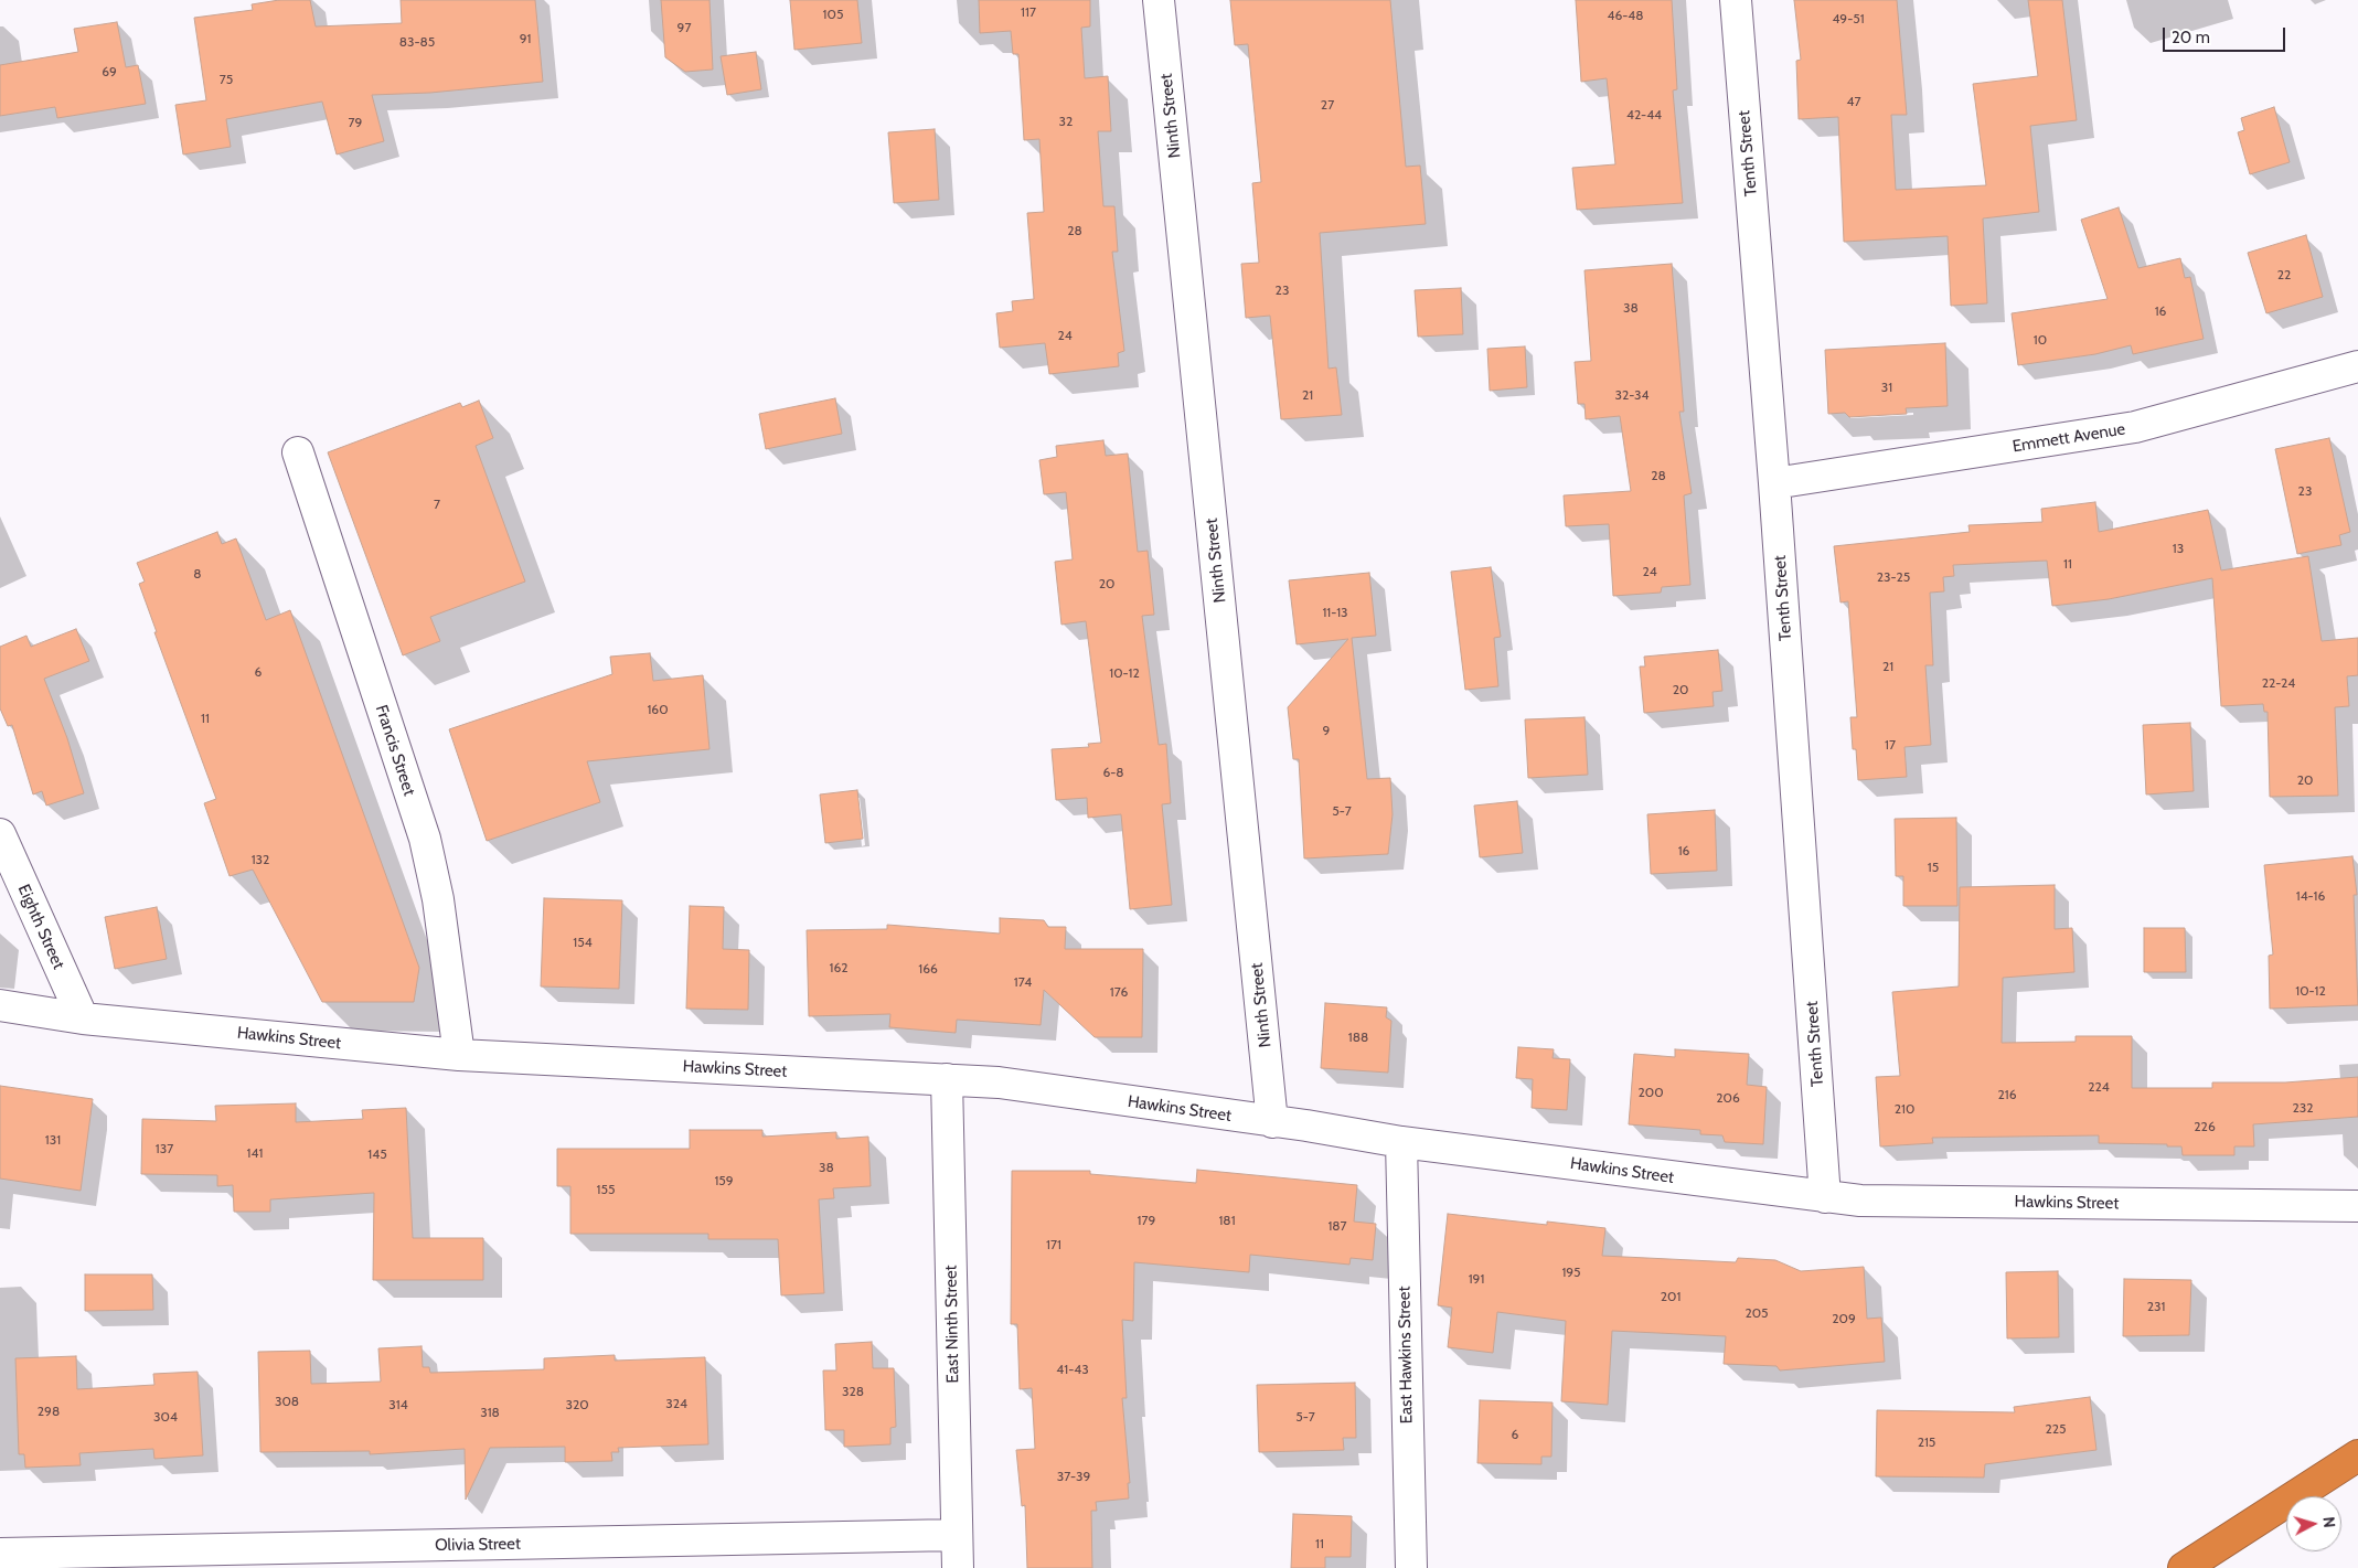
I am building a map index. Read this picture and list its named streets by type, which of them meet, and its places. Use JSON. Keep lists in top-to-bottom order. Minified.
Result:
{"streets":{"street":["Ninth Street","Tenth Street","Emmett Avenue","Francis Street","Eighth Street","Hawkins Street","East Ninth Street","East Hawkins Street","Olivia Street"]},"crossings":[["Ninth Street","Hawkins Street"],["Tenth Street","Emmett Avenue"],["Tenth Street","Hawkins Street"],["Francis Street","Hawkins Street"],["Eighth Street","Hawkins Street"],["Hawkins Street","East Ninth Street"],["Hawkins Street","East Hawkins Street"],["East Ninth Street","Olivia Street"]],"house_numbers":["117","105","46-48","49-51","97","91","83-85","69","75","47","27","42-44","32","79","28","22","23","38","16","24","10","31","21","32-34","28","23","7","13","11","24","8","23-25","20","11-13","21","6","10-12","22-24","20","160","11","9","17","6-8","20","5-7","16","132","15","14-16","154","162","166","174","10-12","176","188","224","200","216","206","232","210","226","131","137","141","145","38","159","155","179","181","187","171","195","191","201","231","205","209","41-43","328","308","324","314","320","298","318","304","5-7","225","6","215","37-39","11"],"scale_bar":"20 m","north":"right"}
